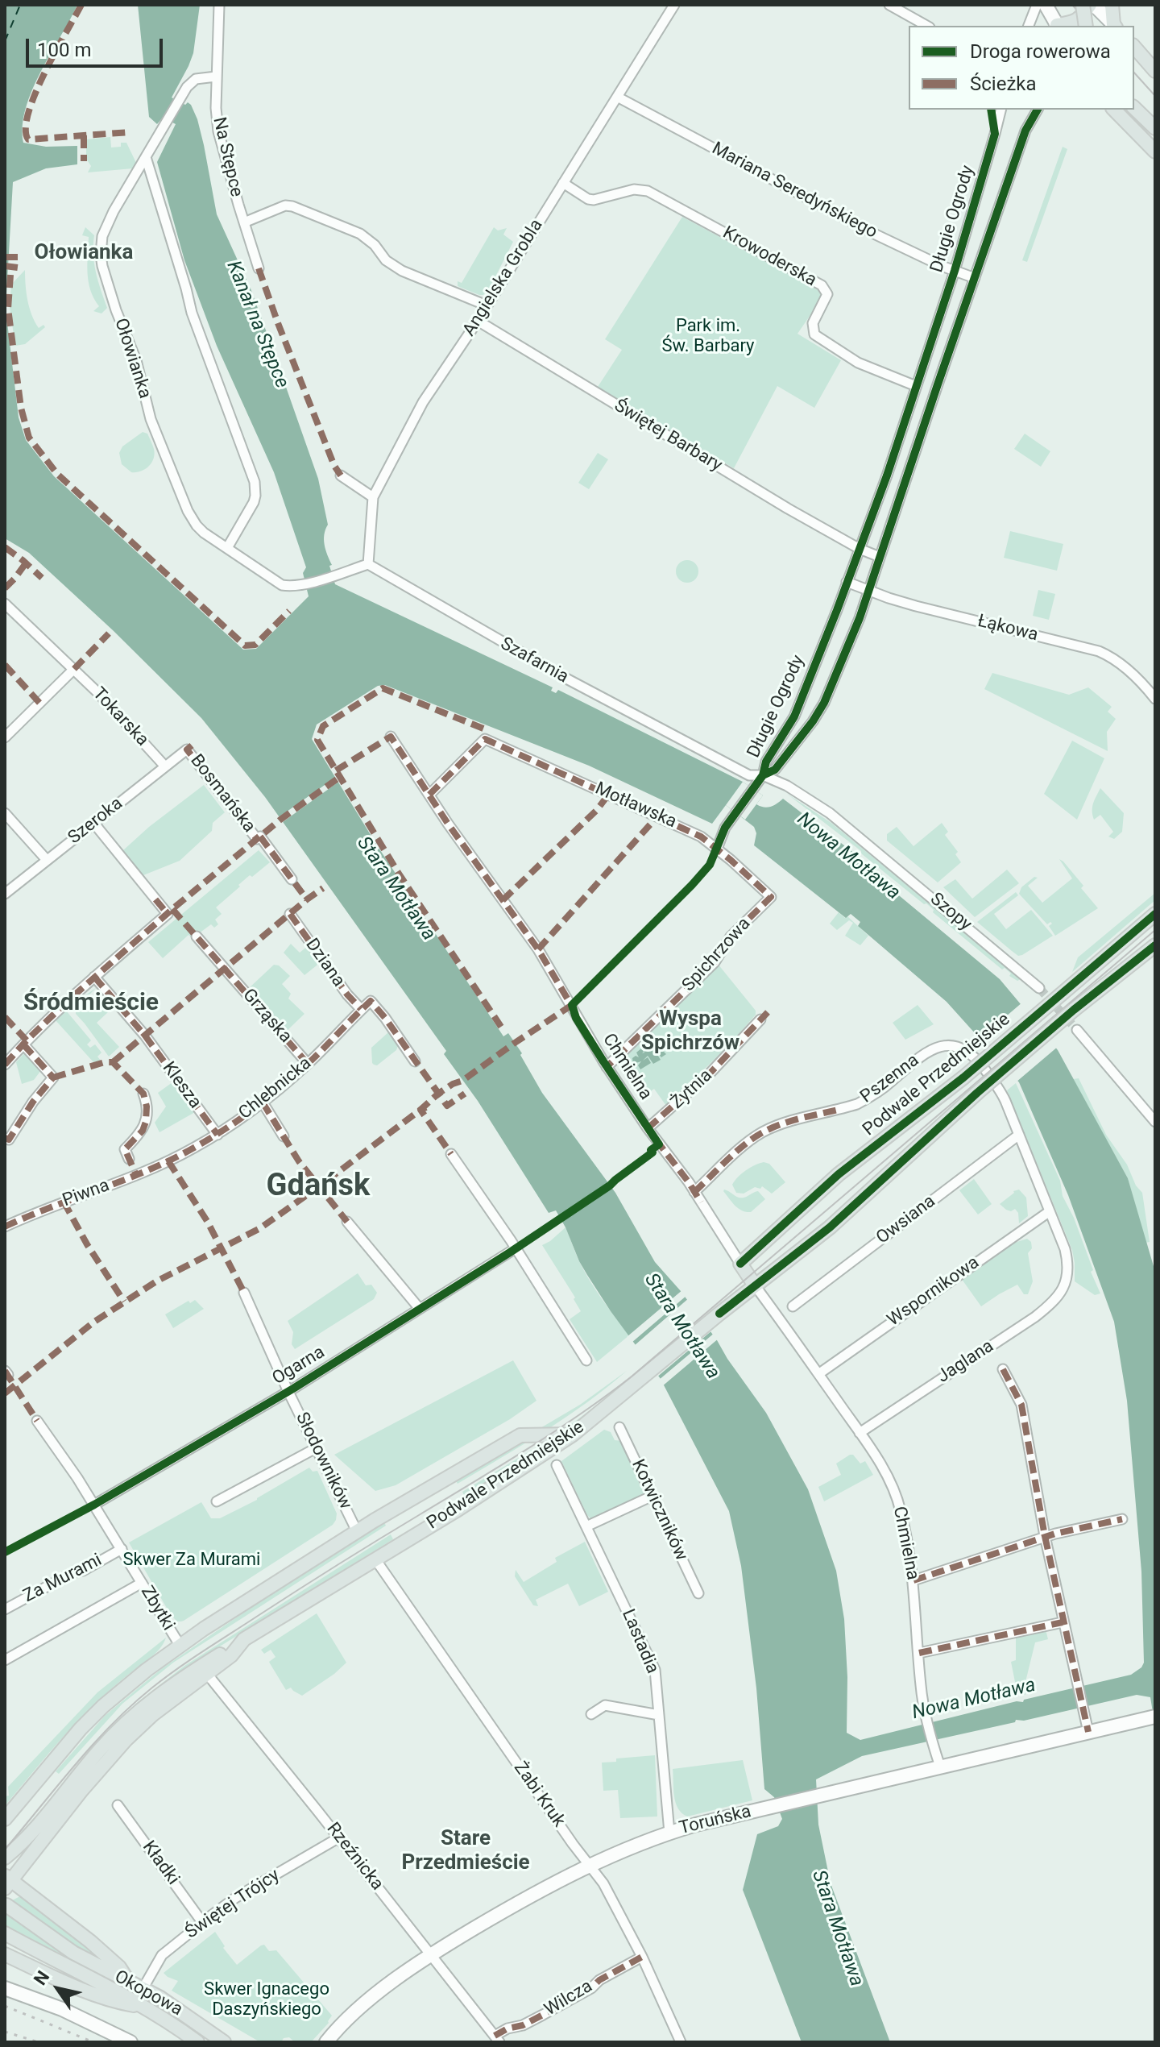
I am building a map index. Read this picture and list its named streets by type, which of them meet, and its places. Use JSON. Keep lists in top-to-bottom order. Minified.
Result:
{"streets":{"main road":["Chmielna","Podwale Przedmiejskie","Okopowa"],"street":["Na Stępce","Mariana Seredyńskiego","Długie Ogrody","Krowoderska","Angielska Grobla","Ołowianka","Świętej Barbary","Łąkowa","Szafarnia","Tokarska","Bosmańska","Motławska","Szeroka","Szopy","Spichrzowa","Dziana","Grząska","Pszenna","Klesza","Chlebnicka","Żytnia","Piwna","Owsiana","Wspornikowa","Jaglana","Ogarna","Słodowników","Kotwiczników","Za Murami","Zbytki","Lastadia","Żabi Kruk","Toruńska","Rzeźnicka","Kładki","Świętej Trójcy","Wilcza"]},"crossings":[["Na Stępce","Ołowianka"],["Mariana Seredyńskiego","Długie Ogrody"],["Mariana Seredyńskiego","Angielska Grobla"],["Długie Ogrody","Krowoderska"],["Długie Ogrody","Świętej Barbary"],["Długie Ogrody","Łąkowa"],["Długie Ogrody","Szafarnia"],["Długie Ogrody","Szopy"],["Krowoderska","Angielska Grobla"],["Angielska Grobla","Ołowianka"],["Angielska Grobla","Świętej Barbary"],["Angielska Grobla","Szafarnia"],["Ołowianka","Szafarnia"],["Szafarnia","Szopy"],["Tokarska","Szeroka"],["Bosmańska","Szeroka"],["Motławska","Spichrzowa"],["Motławska","Chmielna"],["Spichrzowa","Chmielna"],["Dziana","Chlebnicka"],["Grząska","Chlebnicka"],["Chmielna","Podwale Przedmiejskie"],["Chmielna","Pszenna"],["Chmielna","Żytnia"],["Chmielna","Wspornikowa"],["Chmielna","Jaglana"],["Chmielna","Toruńska"],["Podwale Przedmiejskie","Słodowników"],["Podwale Przedmiejskie","Zbytki"],["Podwale Przedmiejskie","Żabi Kruk"],["Podwale Przedmiejskie","Rzeźnicka"],["Pszenna","Owsiana"],["Pszenna","Wspornikowa"],["Pszenna","Jaglana"],["Klesza","Chlebnicka"],["Chlebnicka","Piwna"],["Ogarna","Słodowników"],["Ogarna","Zbytki"],["Za Murami","Zbytki"],["Lastadia","Toruńska"],["Żabi Kruk","Toruńska"],["Żabi Kruk","Wilcza"],["Toruńska","Rzeźnicka"],["Rzeźnicka","Świętej Trójcy"],["Rzeźnicka","Wilcza"],["Kładki","Świętej Trójcy"],["Świętej Trójcy","Okopowa"]],"districts":["Ołowianka","Śródmieście","Wyspa Spichrzów","Gdańsk","Stare Przedmieście"],"water":["Kanał na Stępce","Nowa Motława","Stara Motława"],"parks":["Park im. Św. Barbary","Skwer Za Murami","Skwer Ignacego Daszyńskiego"],"legend":["Droga rowerowa","Ścieżka"],"scale_bar":"100 m","north":"top left"}
